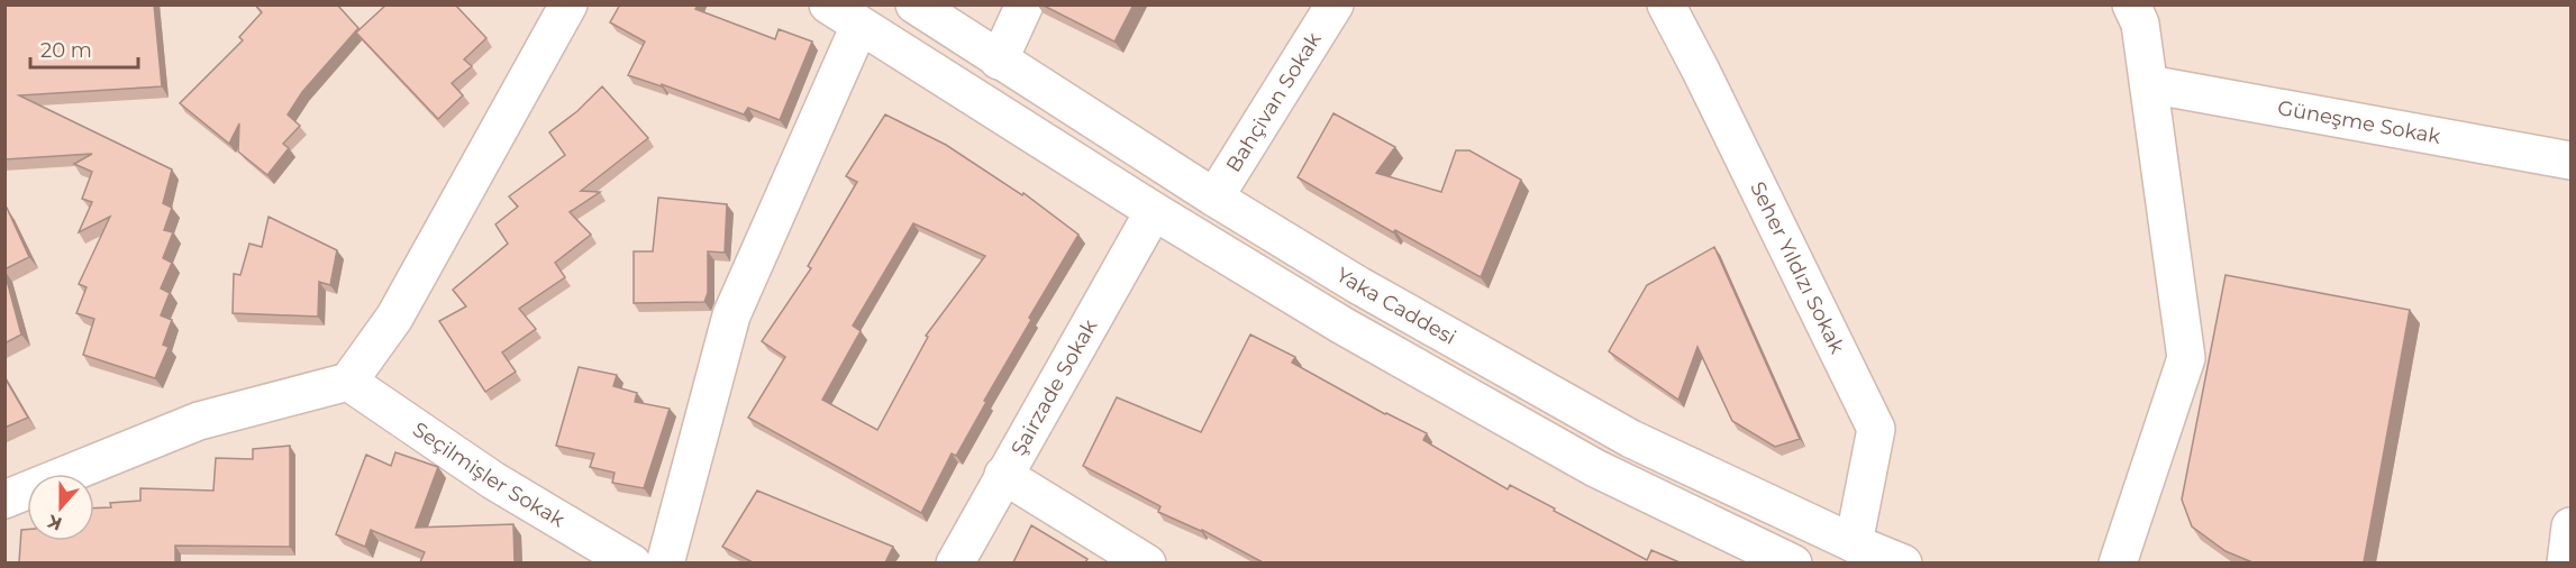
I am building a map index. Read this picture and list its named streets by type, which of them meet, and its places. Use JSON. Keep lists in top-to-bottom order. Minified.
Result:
{"streets":{"street":["Bahçivan Sokak","Güneşme Sokak","Seher Yıldızı Sokak","Yaka Caddesi","Şairzade Sokak","Seçilmişler Sokak"]},"crossings":[["Bahçivan Sokak","Yaka Caddesi"],["Seher Yıldızı Sokak","Yaka Caddesi"]],"scale_bar":"20 m","north":"bottom"}
